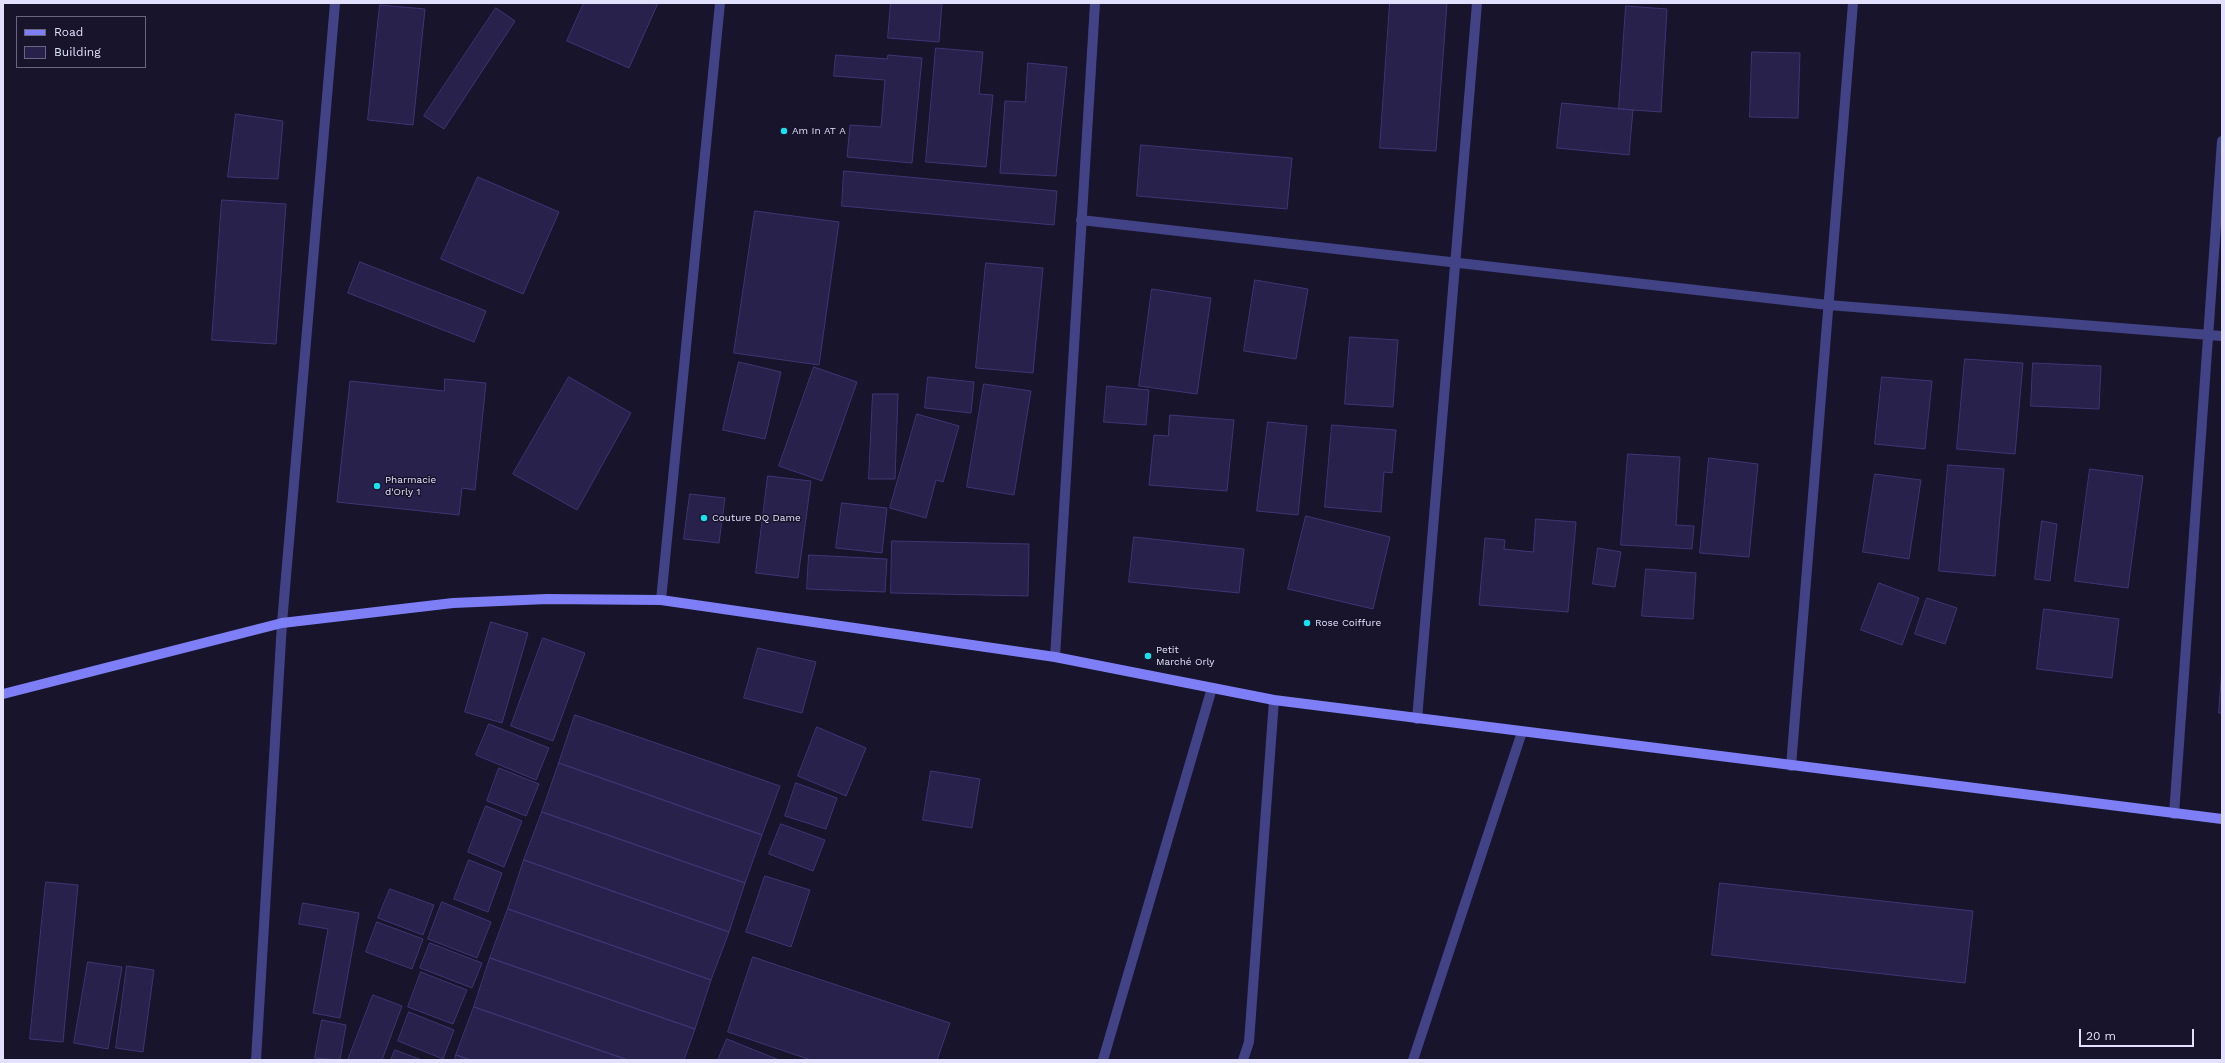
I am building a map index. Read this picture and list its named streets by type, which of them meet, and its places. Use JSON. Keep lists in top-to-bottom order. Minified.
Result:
{"places":["Am In AT A","Pharmacie d'Orly 1","Couture DQ Dame","Rose Coiffure","Petit Marché Orly"],"legend":["Road","Building"],"scale_bar":"20 m"}
